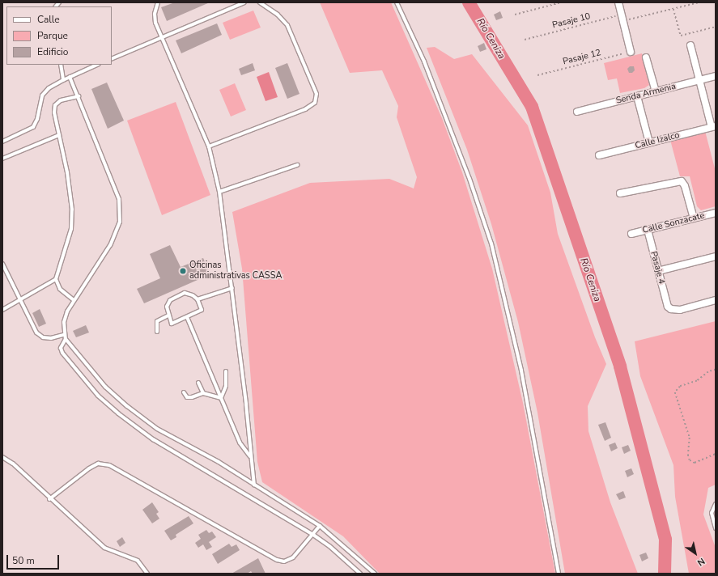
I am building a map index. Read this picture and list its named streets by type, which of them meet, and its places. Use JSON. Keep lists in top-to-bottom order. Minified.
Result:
{"streets":{"street":["Senda Armenia","Calle Izalco","Calle Sonzacate","Pasaje 4"],"path":["Pasaje 10","Pasaje 12"]},"crossings":[["Calle Sonzacate","Pasaje 4"]],"water":["Río Ceniza"],"places":["Oficinas administrativas CASSA"],"legend":["Calle","Parque","Edificio"],"scale_bar":"50 m","north":"bottom right"}
